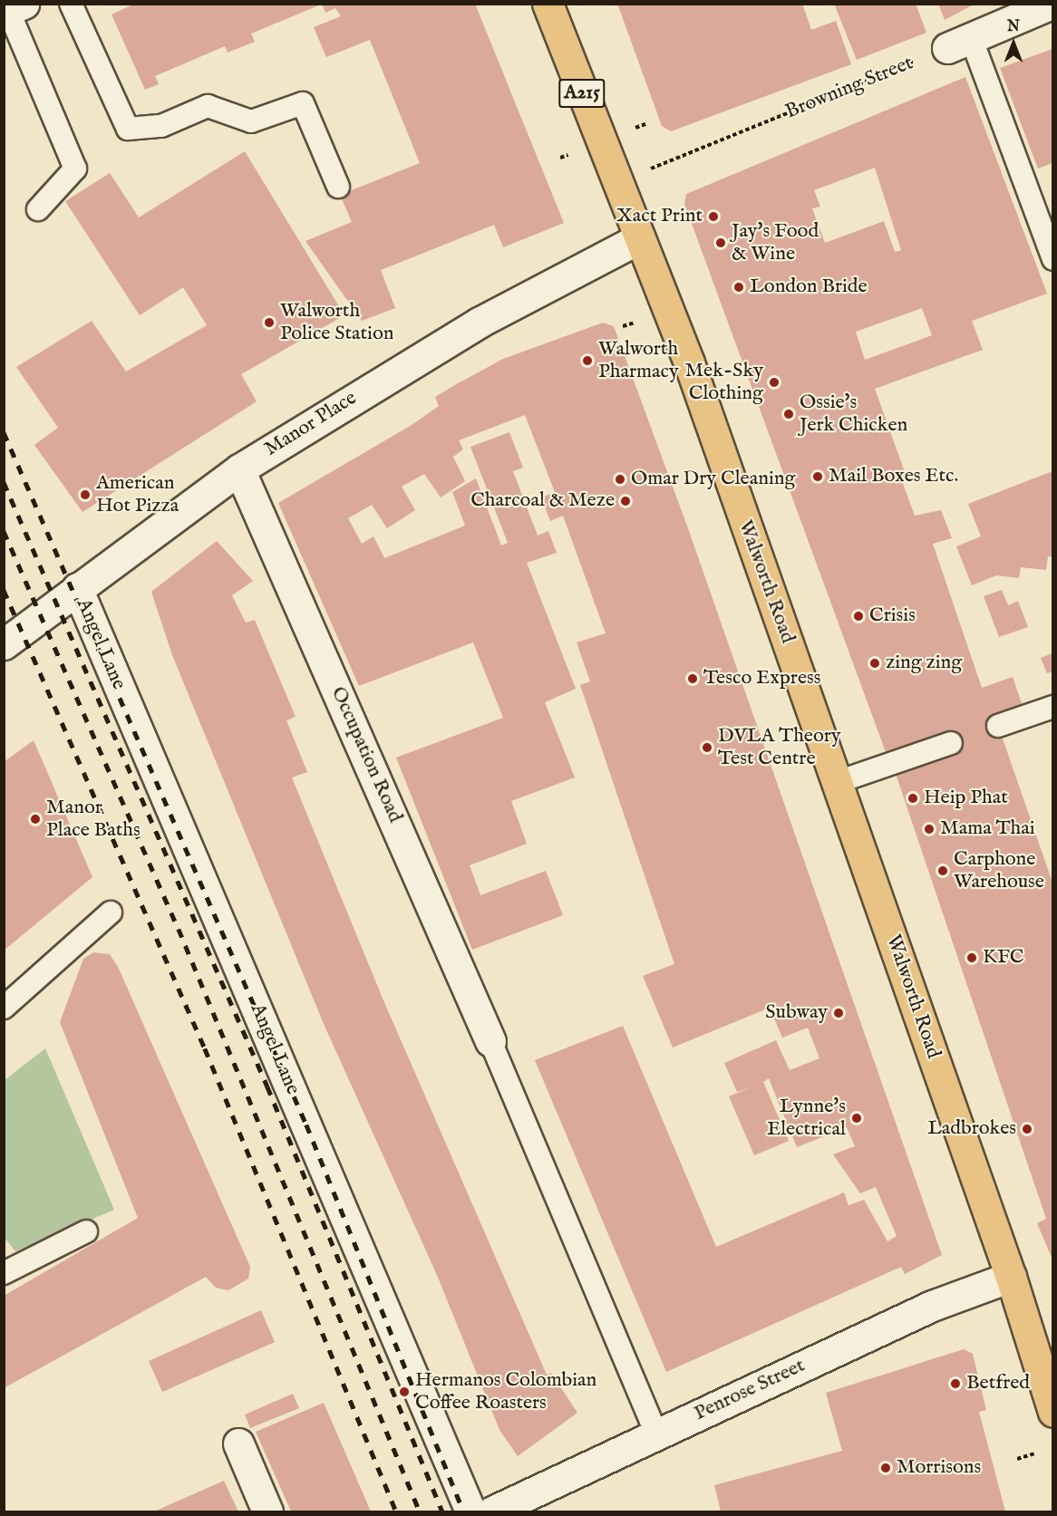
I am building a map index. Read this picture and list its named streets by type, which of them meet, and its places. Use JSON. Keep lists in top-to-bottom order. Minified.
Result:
{"streets":{"main road":["A215","Walworth Road"],"street":["Manor Place","Angel Lane","Occupation Road","Penrose Street"],"path":["Browning Street"]},"crossings":[["Manor Place","Walworth Road"],["Manor Place","Angel Lane"],["Manor Place","Occupation Road"],["Walworth Road","Penrose Street"]],"places":["Xact Print","Jay's Food & Wine","London Bride","Walworth Police Station","Walworth Pharmacy","Mek-Sky Clothing","Ossie's Jerk Chicken","Mail Boxes Etc.","Omar Dry Cleaning","American Hot Pizza","Charcoal & Meze","Crisis","zing zing","Tesco Express","DVLA Theory Test Centre","Heip Phat","Manor Place Baths","Mama Thai","Carphone Warehouse","KFC","Subway","Lynne's Electrical","Ladbrokes","Betfred","Hermanos Colombian Coffee Roasters","Morrisons"],"north":"top"}
